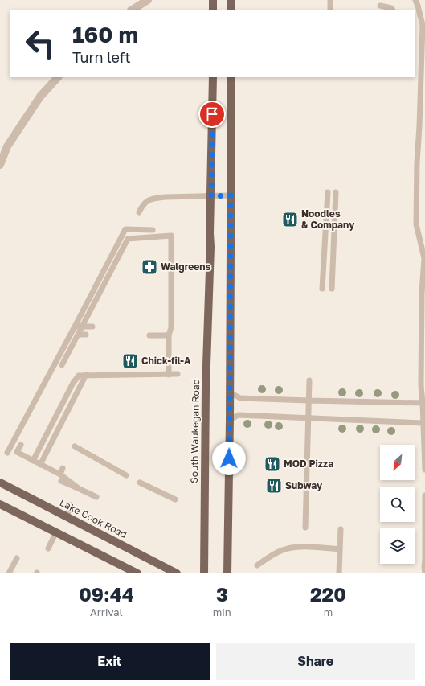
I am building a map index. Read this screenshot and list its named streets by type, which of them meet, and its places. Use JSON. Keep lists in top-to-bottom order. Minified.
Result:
{"streets":{"main road":["South Waukegan Road","Lake Cook Road"]},"places":{"restaurant":["Noodles & Company","Chick-fil-A","MOD Pizza","Subway"],"pharmacy":["Walgreens"]},"north":"bottom left","page":{"turn":["160 m","Turn left"],"eta":["09:44","Arrival","3","min","220","m"],"buttons":["Exit","Share"]}}
